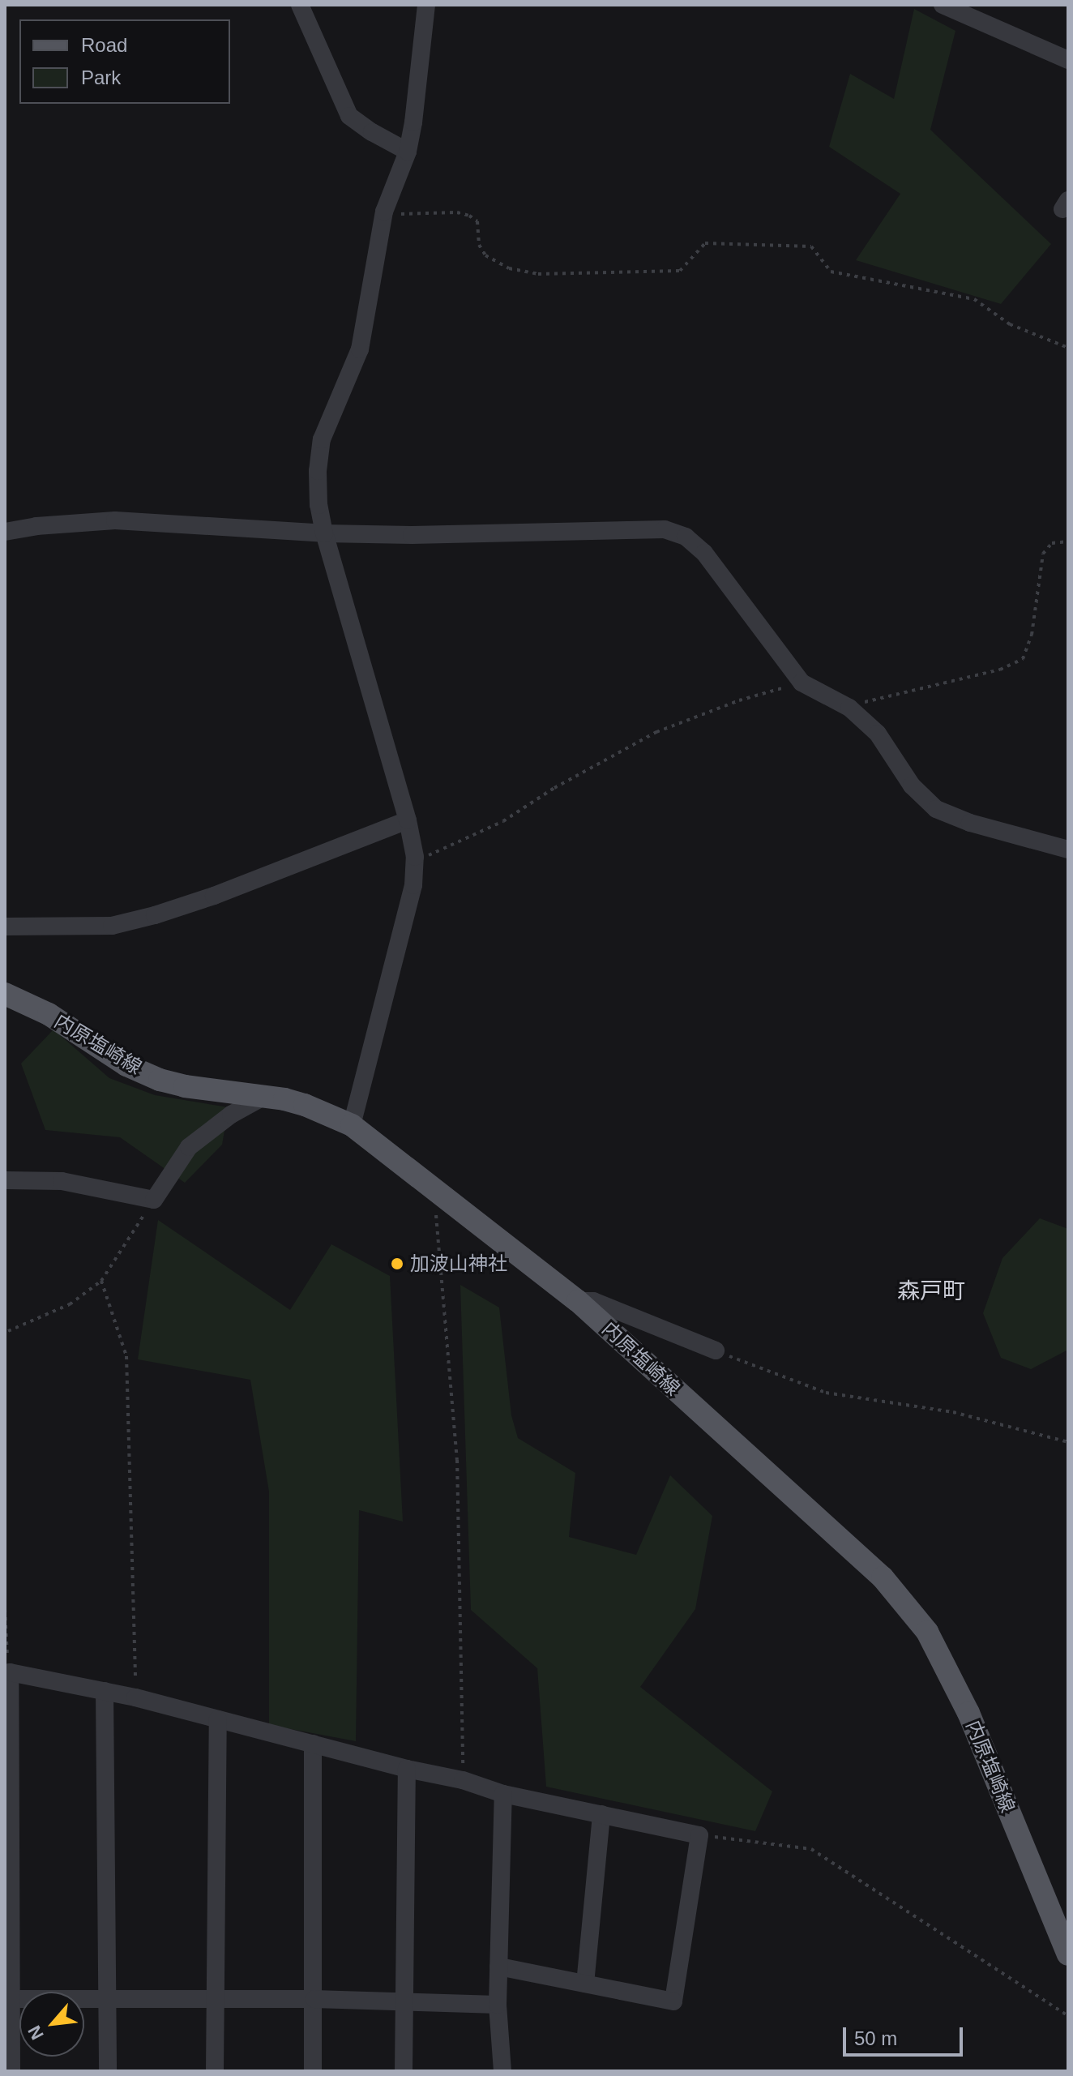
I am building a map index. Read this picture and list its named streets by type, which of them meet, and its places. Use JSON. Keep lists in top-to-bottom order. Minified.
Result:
{"streets":{"main road":["内原塩崎線"]},"districts":["森戸町"],"places":["加波山神社"],"legend":["Road","Park"],"scale_bar":"50 m","north":"bottom left"}
